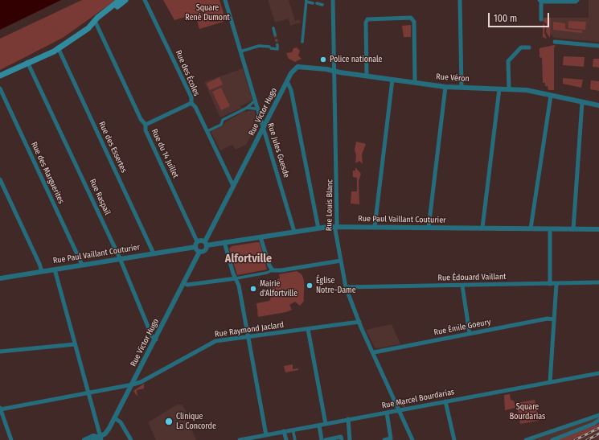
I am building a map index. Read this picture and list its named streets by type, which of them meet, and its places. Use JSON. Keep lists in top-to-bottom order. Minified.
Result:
{"streets":{"street":["Rue des Écoles","Rue Véron","Rue Victor Hugo","Rue des Essertes","Rue Jules Guesde","Rue du 14 Juillet","Rue des Marguerites","Rue Raspail","Rue Louis Blanc","Rue Paul Vaillant Couturier","Rue Édouard Vaillant","Rue Émile Goeury","Rue Raymond Jaclard","Rue Marcel Bourdarias"]},"crossings":[["Rue des Écoles","Rue Victor Hugo"],["Rue Véron","Rue Victor Hugo"],["Rue Véron","Rue Louis Blanc"],["Rue Victor Hugo","Rue Jules Guesde"],["Rue Victor Hugo","Rue du 14 Juillet"],["Rue Victor Hugo","Rue Raspail"],["Rue Victor Hugo","Rue Paul Vaillant Couturier"],["Rue Victor Hugo","Rue Raymond Jaclard"],["Rue des Essertes","Rue Paul Vaillant Couturier"],["Rue Jules Guesde","Rue Paul Vaillant Couturier"],["Rue du 14 Juillet","Rue Paul Vaillant Couturier"],["Rue des Marguerites","Rue Paul Vaillant Couturier"],["Rue Raspail","Rue Paul Vaillant Couturier"],["Rue Louis Blanc","Rue Paul Vaillant Couturier"],["Rue Louis Blanc","Rue Édouard Vaillant"],["Rue Louis Blanc","Rue Émile Goeury"],["Rue Louis Blanc","Rue Raymond Jaclard"],["Rue Louis Blanc","Rue Marcel Bourdarias"]],"districts":["Alfortville"],"parks":["Square René Dumont","Square Bourdarias"],"places":["Police nationale","Église Notre-Dame","Mairie d'Alfortville","Clinique La Concorde"],"scale_bar":"100 m"}
